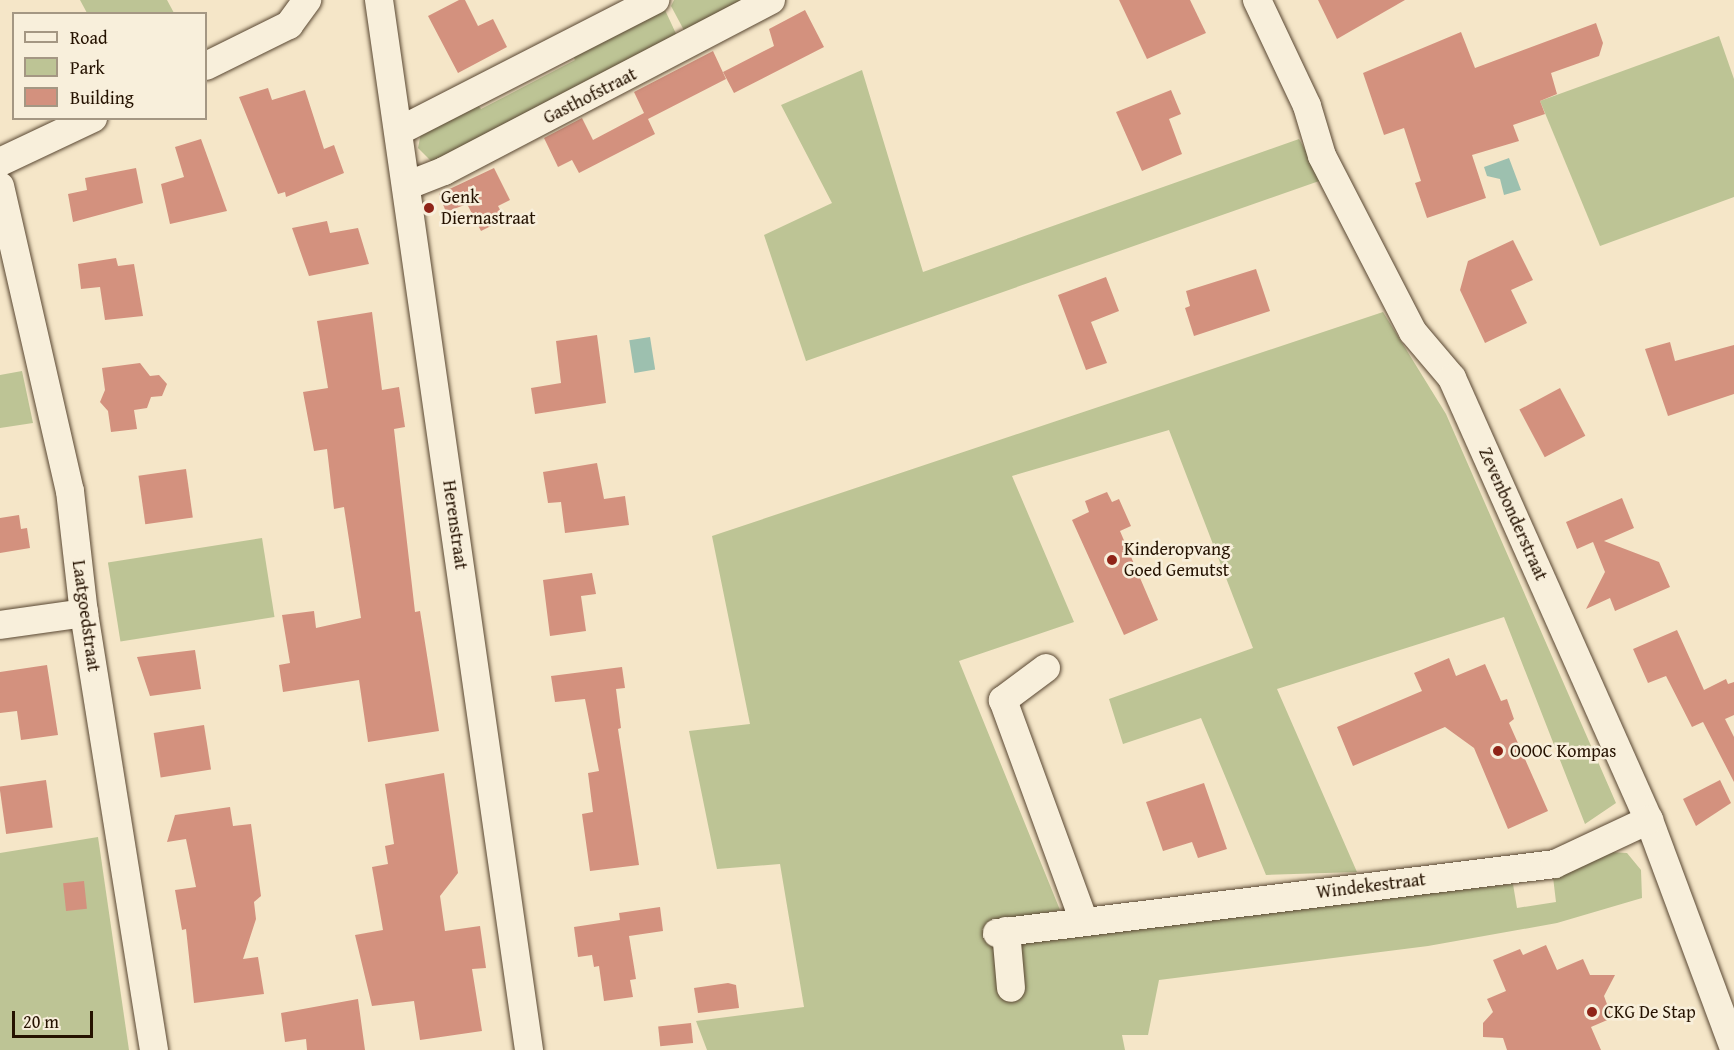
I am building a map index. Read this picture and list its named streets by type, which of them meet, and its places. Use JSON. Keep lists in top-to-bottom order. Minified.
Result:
{"streets":{"street":["Gasthofstraat","Zevenbonderstraat","Herenstraat","Laatgoedstraat","Windekestraat"]},"crossings":[["Gasthofstraat","Herenstraat"],["Zevenbonderstraat","Windekestraat"]],"places":["Genk Diernastraat","Kinderopvang Goed Gemutst","OOOC Kompas","CKG De Stap"],"legend":["Road","Park","Building"],"scale_bar":"20 m"}
